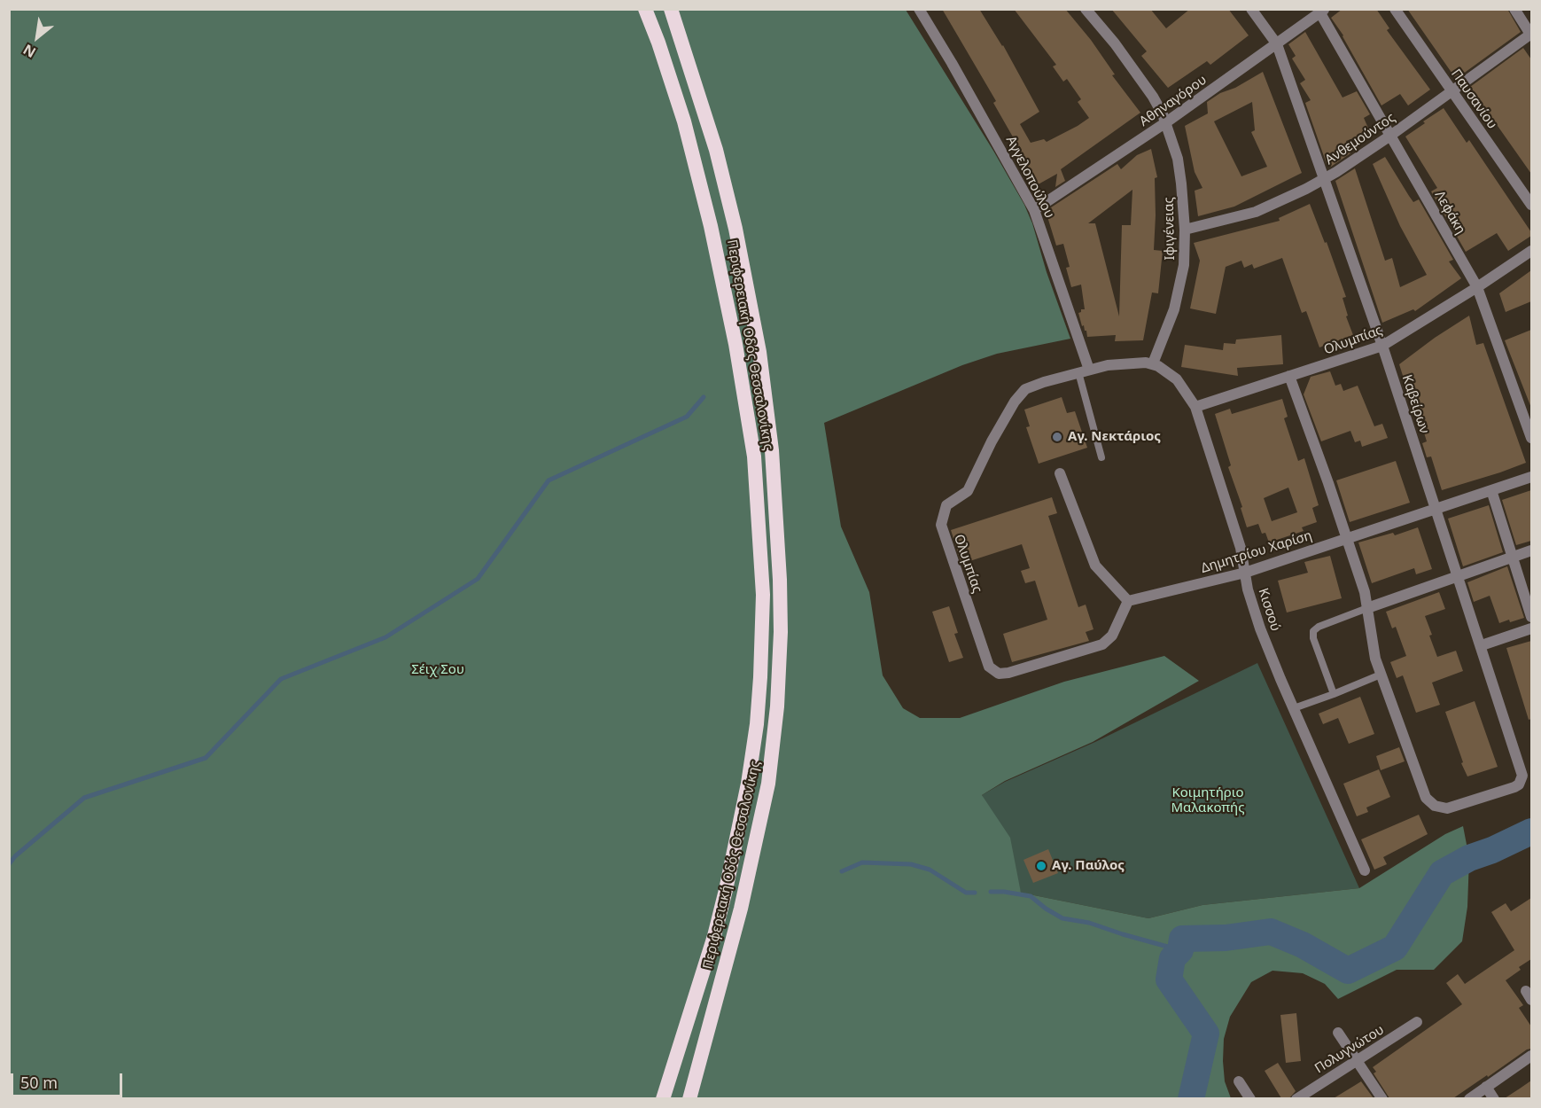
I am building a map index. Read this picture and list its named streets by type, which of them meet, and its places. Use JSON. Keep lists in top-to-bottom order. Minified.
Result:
{"streets":{"highway":["Περιφερειακή Οδός Θεσσαλονίκης"],"street":["Παυσανίου","Αθηναγόρου","Ανθεμούντος","Αγγελοπούλου","Λεφάκη","Ιφιγένειας","Ολυμπίας","Καβείρων","Δημητρίου Χαρίση","Κισσού","Πολυγνώτου"]},"crossings":[["Παυσανίου","Ανθεμούντος"],["Αθηναγόρου","Αγγελοπούλου"],["Αθηναγόρου","Λεφάκη"],["Αθηναγόρου","Ιφιγένειας"],["Αθηναγόρου","Καβείρων"],["Ανθεμούντος","Λεφάκη"],["Ανθεμούντος","Ιφιγένειας"],["Ανθεμούντος","Καβείρων"],["Αγγελοπούλου","Ολυμπίας"],["Λεφάκη","Ολυμπίας"],["Ιφιγένειας","Ολυμπίας"],["Ιφιγένειας","Κισσού"],["Ολυμπίας","Καβείρων"],["Ολυμπίας","Δημητρίου Χαρίση"],["Ολυμπίας","Κισσού"],["Καβείρων","Δημητρίου Χαρίση"],["Δημητρίου Χαρίση","Κισσού"]],"parks":["Σέιχ Σου","Κοιμητήριο Μαλακοπής"],"places":["Αγ. Νεκτάριος","Αγ. Παύλος"],"scale_bar":"50 m","north":"bottom left"}
